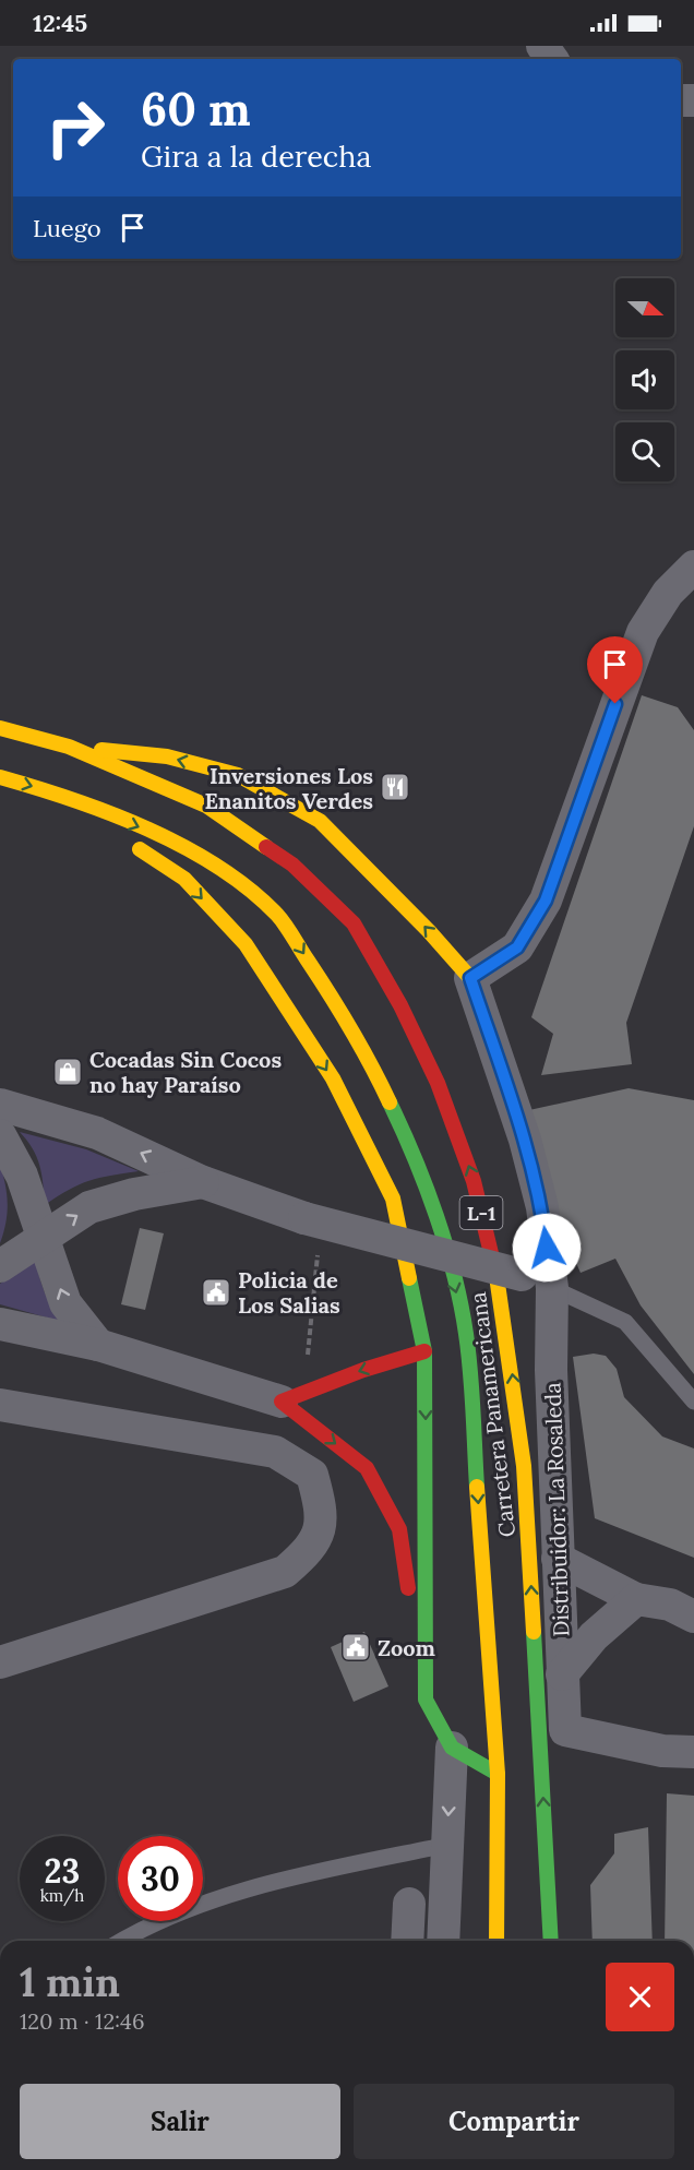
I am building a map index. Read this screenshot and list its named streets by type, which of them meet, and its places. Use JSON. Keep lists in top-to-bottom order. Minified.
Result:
{"streets":{"main road":["L-1","Carretera Panamericana"],"street":["Distribuidor: La Rosaleda"]},"crossings":[["L-1","Carretera Panamericana"]],"places":{"restaurant":["Inversiones Los Enanitos Verdes"],"shop":["Cocadas Sin Cocos no hay Paraíso"],"public building":["Policia de Los Salias","Zoom"]},"north":"right","page":{"status":"12:45","turn":["60 m","Gira a la derecha"],"then":"Luego","speed":"23 km/h","limit":"30","heading":["1 min","120 m · 12:46"],"buttons":["Salir","Compartir"]}}
